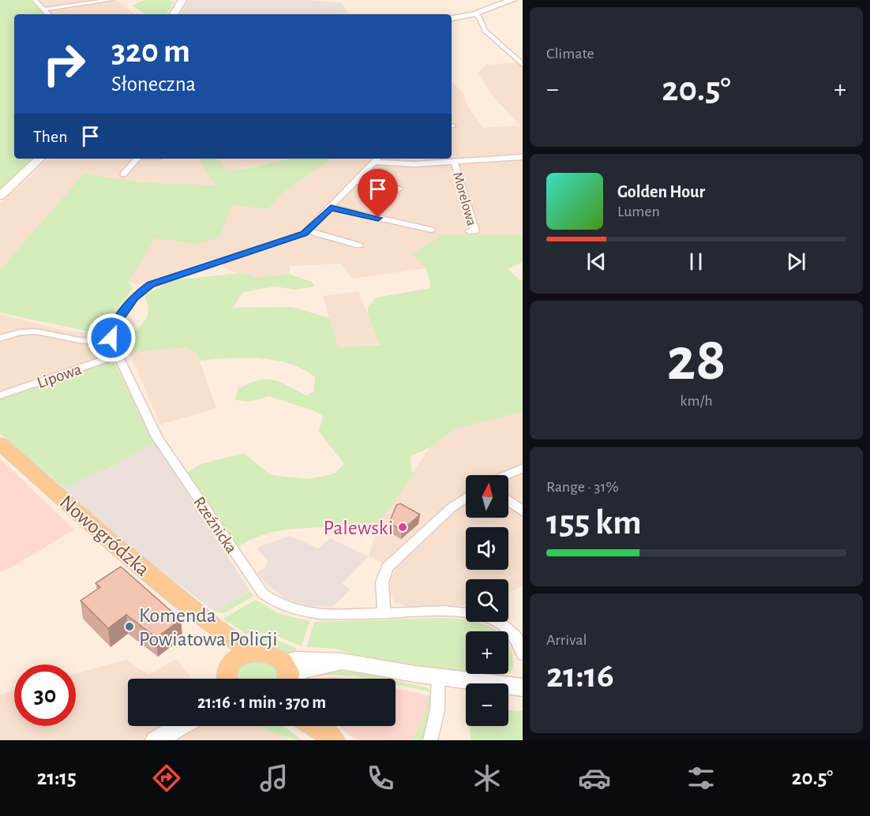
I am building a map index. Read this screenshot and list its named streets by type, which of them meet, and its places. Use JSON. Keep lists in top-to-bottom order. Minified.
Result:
{"streets":{"main road":["Nowogródzka"],"street":["Morelowa","Lipowa","Rzeźnicka"]},"crossings":[["Lipowa","Rzeźnicka"]],"places":["Palewski","Komenda Powiatowa Policji"],"north":"top","page":{"tile":["Climate",["28","km/h"],["Range · 31%","155 km"],["Arrival","21:16"]],"turn":["320 m","Słoneczna"],"heat":["−","20.5°","+"],"then":"Then","song":["Golden Hour","Lumen"],"map_buttons":["+","−"],"limit":"30","trip":"21:16 · 1 min · 370 m","tabs":["21:15","20.5°"]}}
